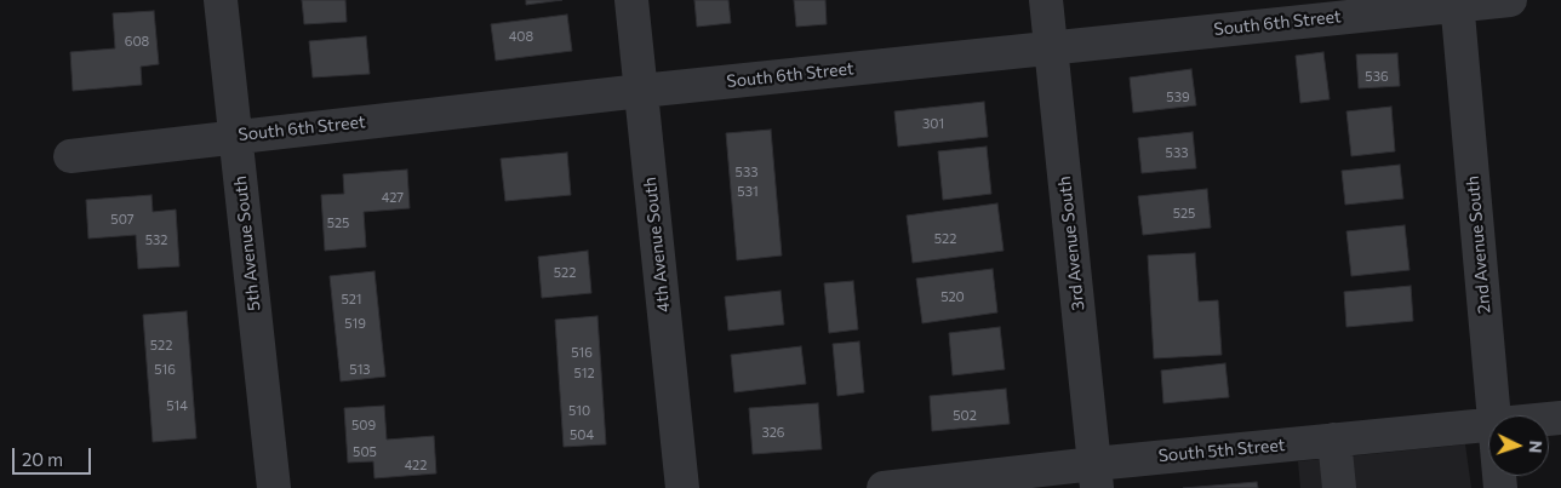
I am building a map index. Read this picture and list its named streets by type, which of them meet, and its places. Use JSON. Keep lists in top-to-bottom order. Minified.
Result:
{"streets":{"street":["South 6th Street","5th Avenue South","3rd Avenue South","4th Avenue South","2nd Avenue South","South 5th Street"]},"crossings":[["South 6th Street","5th Avenue South"],["South 6th Street","3rd Avenue South"],["South 6th Street","4th Avenue South"],["South 6th Street","2nd Avenue South"],["3rd Avenue South","South 5th Street"]],"house_numbers":["408","608","536","539","301","533","533","531","427","525","507","525","522","532","522","520","521","519","522","516","516","513","512","514","510","502","509","326","504","505","422"],"scale_bar":"20 m","north":"right"}
